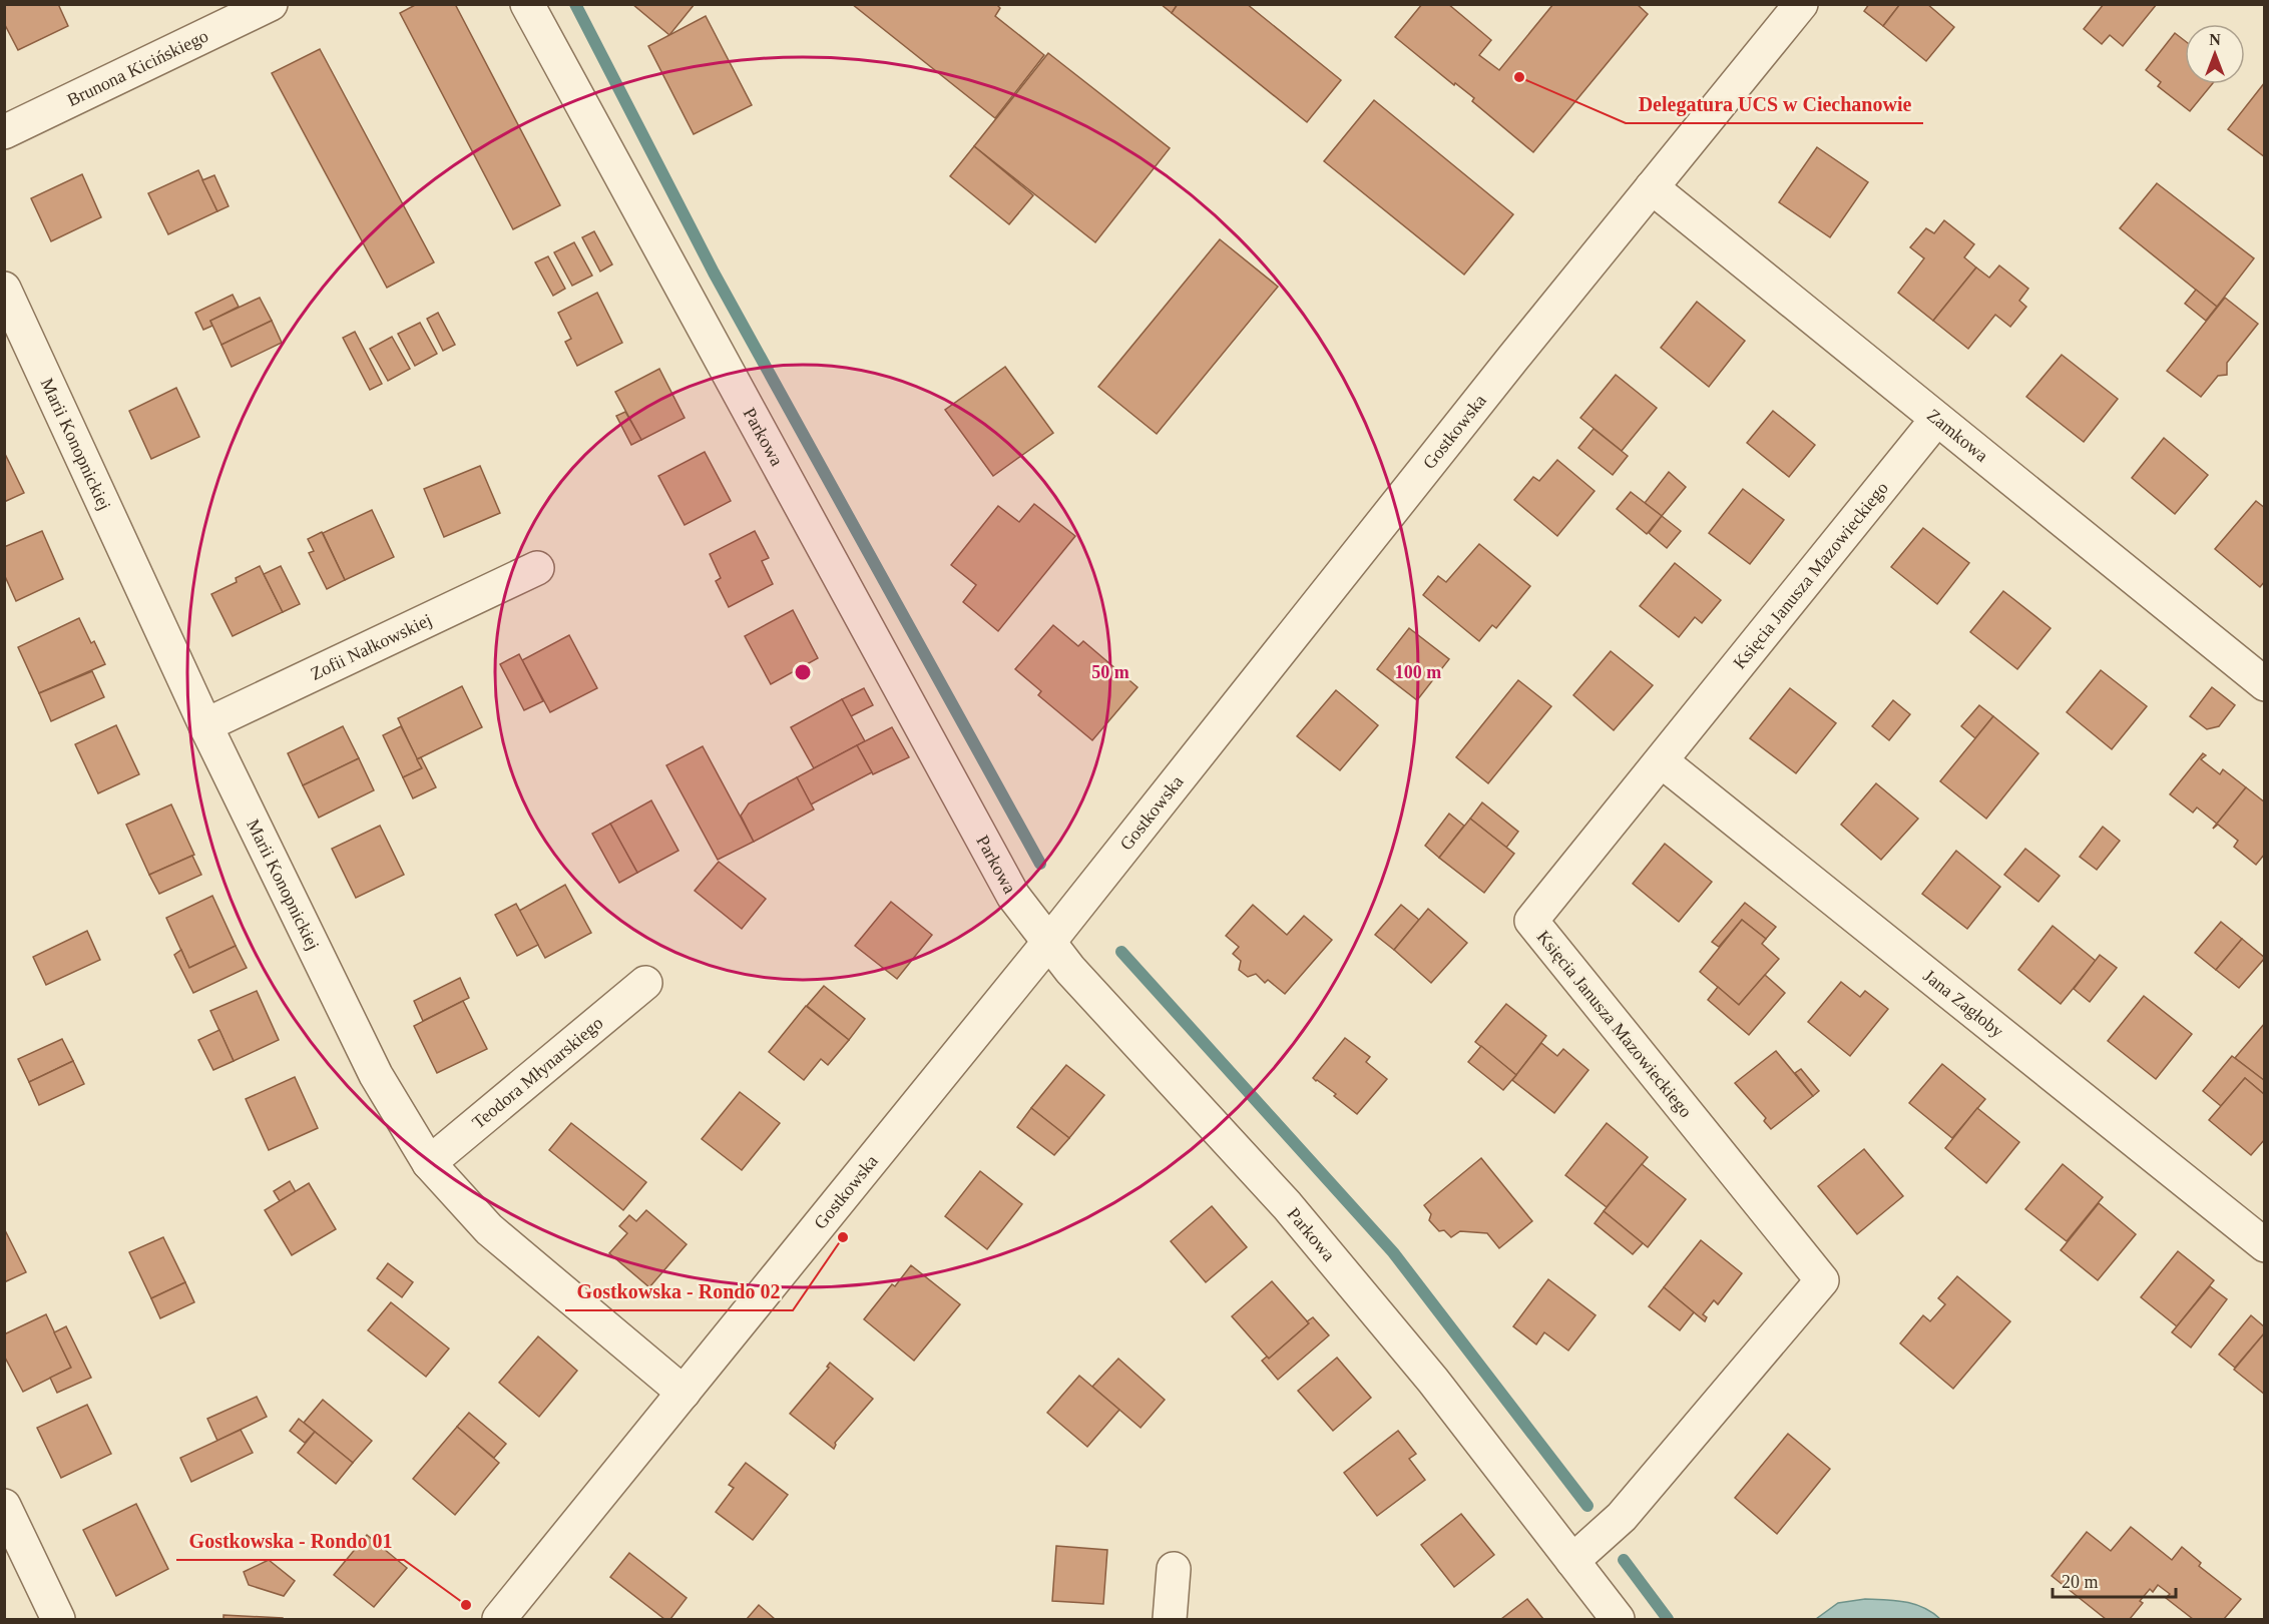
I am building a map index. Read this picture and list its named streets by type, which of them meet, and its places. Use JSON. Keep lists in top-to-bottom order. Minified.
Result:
{"streets":{"street":["Brunona Kicińskiego","Gostkowska","Parkowa","Zamkowa","Marii Konopnickiej","Księcia Janusza Mazowieckiego","Zofii Nałkowskiej","Jana Zagłoby","Teodora Młynarskiego"]},"crossings":[["Gostkowska","Parkowa"],["Gostkowska","Zamkowa"],["Gostkowska","Marii Konopnickiej"],["Parkowa","Księcia Janusza Mazowieckiego"],["Zamkowa","Księcia Janusza Mazowieckiego"],["Marii Konopnickiej","Zofii Nałkowskiej"],["Marii Konopnickiej","Teodora Młynarskiego"],["Księcia Janusza Mazowieckiego","Jana Zagłoby"]],"places":["Delegatura UCS w Ciechanowie","Gostkowska - Rondo 02","Gostkowska - Rondo 01"],"scale_bar":"20 m","north":"top","rings":["50 m","100 m"]}
